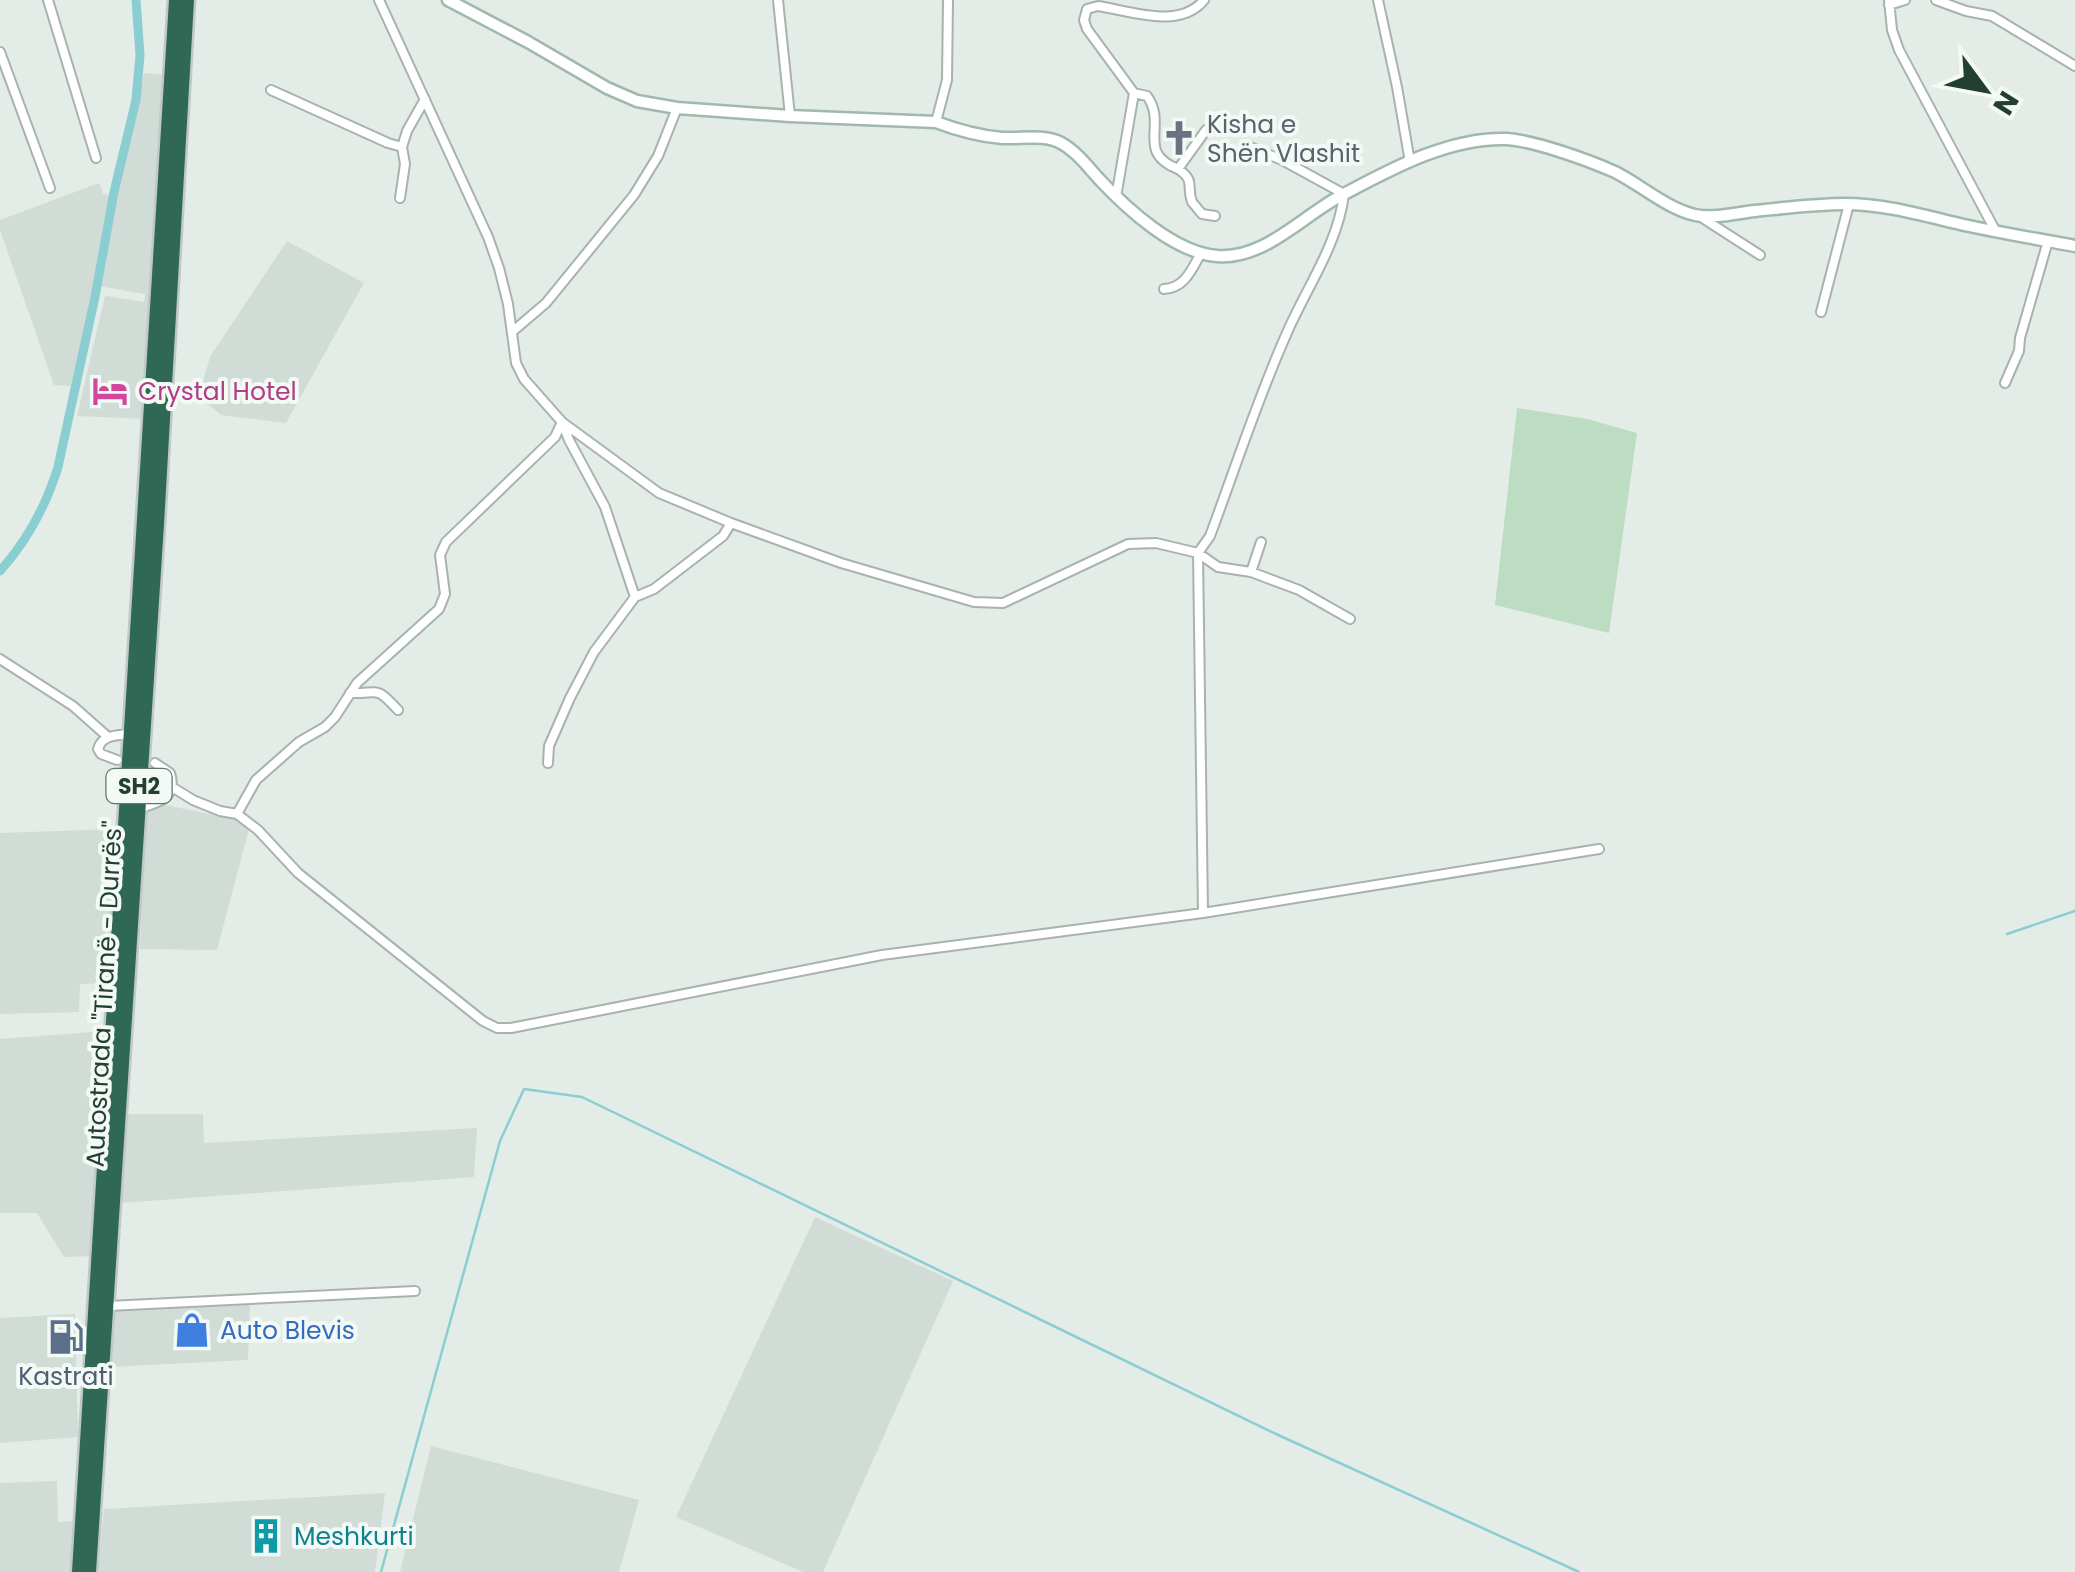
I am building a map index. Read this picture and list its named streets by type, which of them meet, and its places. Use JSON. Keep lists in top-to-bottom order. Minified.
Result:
{"streets":{"highway":["SH2","Autostrada \"Tiranë - Durrës\""]},"places":{"church":["Kisha e Shën Vlashit"],"hotel":["Crystal Hotel"],"shop":["Auto Blevis"],"fuel station":["Kastrati"],"building":["Meshkurti"]},"north":"bottom right"}
